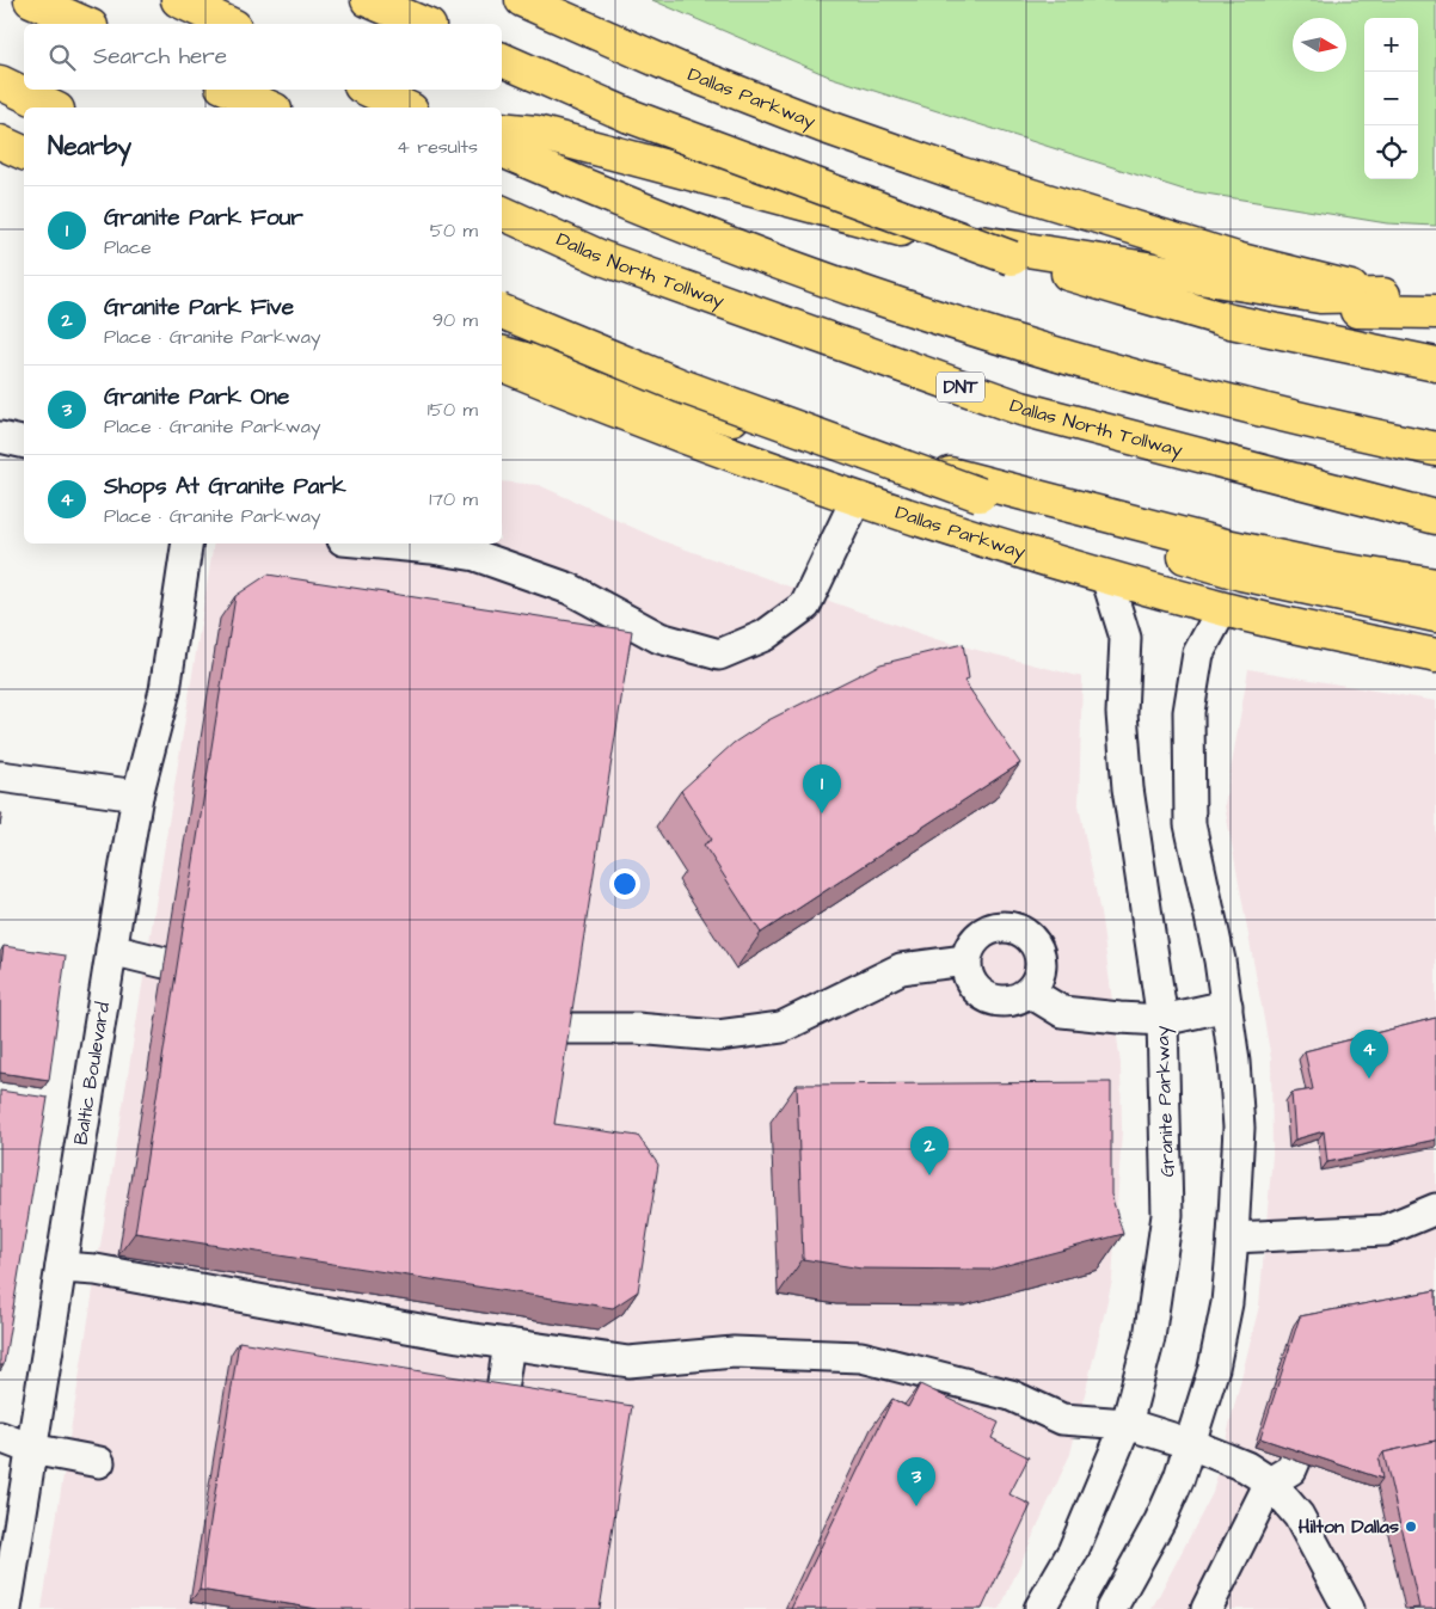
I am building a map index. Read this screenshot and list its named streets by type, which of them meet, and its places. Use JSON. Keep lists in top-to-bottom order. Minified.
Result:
{"streets":{"main road":["Dallas Parkway","Dallas North Tollway","DNT"],"street":["Baltic Boulevard","Granite Parkway"]},"crossings":[["Dallas Parkway","Granite Parkway"]],"places":["Hilton Dallas"],"north":"right","page":{"map_buttons":["+","−"],"search":"Search here","heading":["Nearby","4 results"],"list":[{"mark":"1","name":"Granite Park Four","note":"Place","value":"50 m"},{"mark":"2","name":"Granite Park Five","note":"Place · Granite Parkway","value":"90 m"},{"mark":"3","name":"Granite Park One","note":"Place · Granite Parkway","value":"150 m"},{"mark":"4","name":"Shops At Granite Park","note":"Place · Granite Parkway","value":"170 m"}],"pins":["1","4","2","3"]}}
